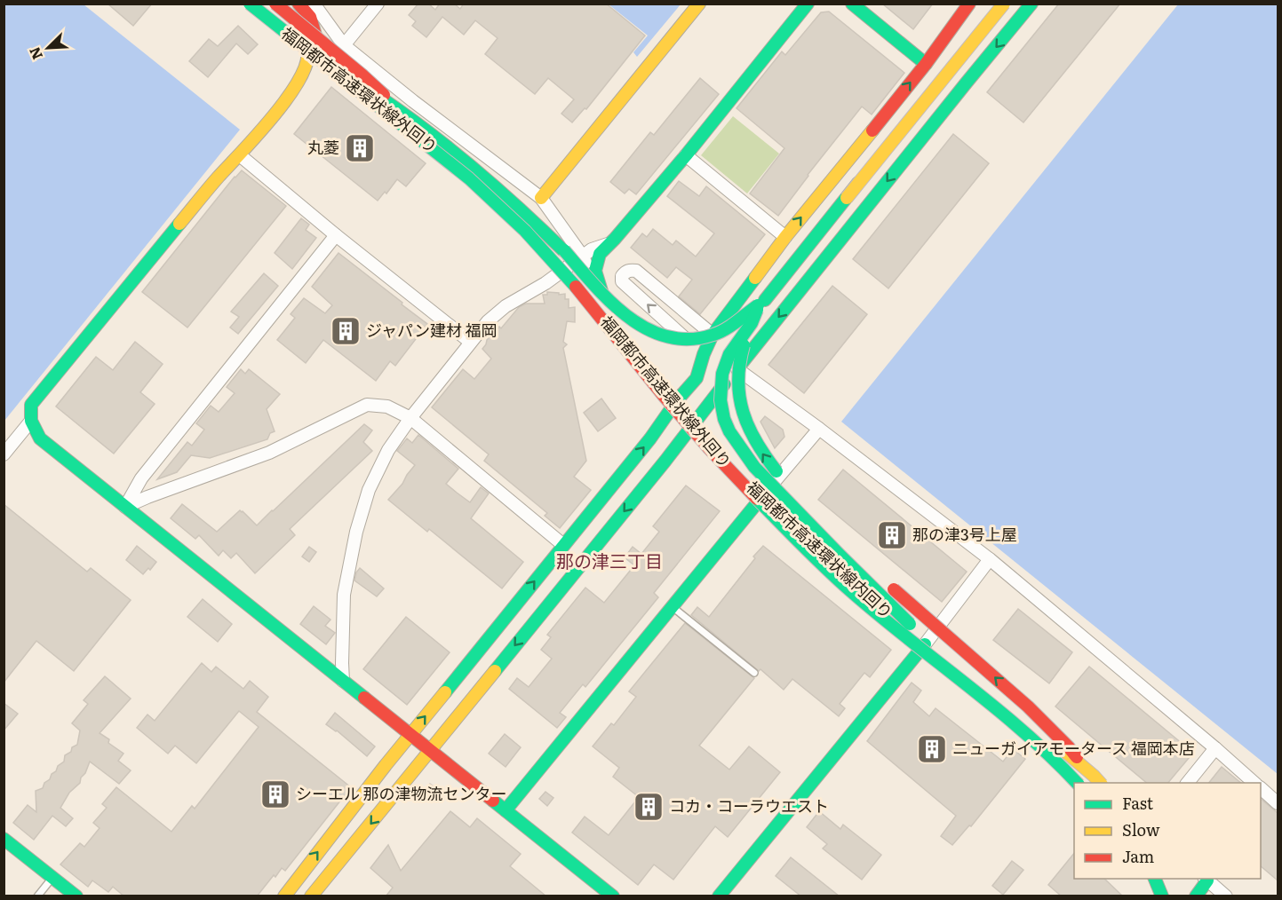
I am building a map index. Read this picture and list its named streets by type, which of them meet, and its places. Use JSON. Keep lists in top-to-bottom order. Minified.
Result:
{"streets":{"main road":["福岡都市高速環状線外回り","福岡都市高速環状線内回り"]},"districts":["那の津三丁目"],"places":{"building":["丸菱","ジャパン建材 福岡","那の津3号上屋","ニューガイアモータース 福岡本店","シーエル 那の津物流センター","コカ・コーラウエスト"]},"legend":["Fast","Slow","Jam"],"north":"bottom left"}
